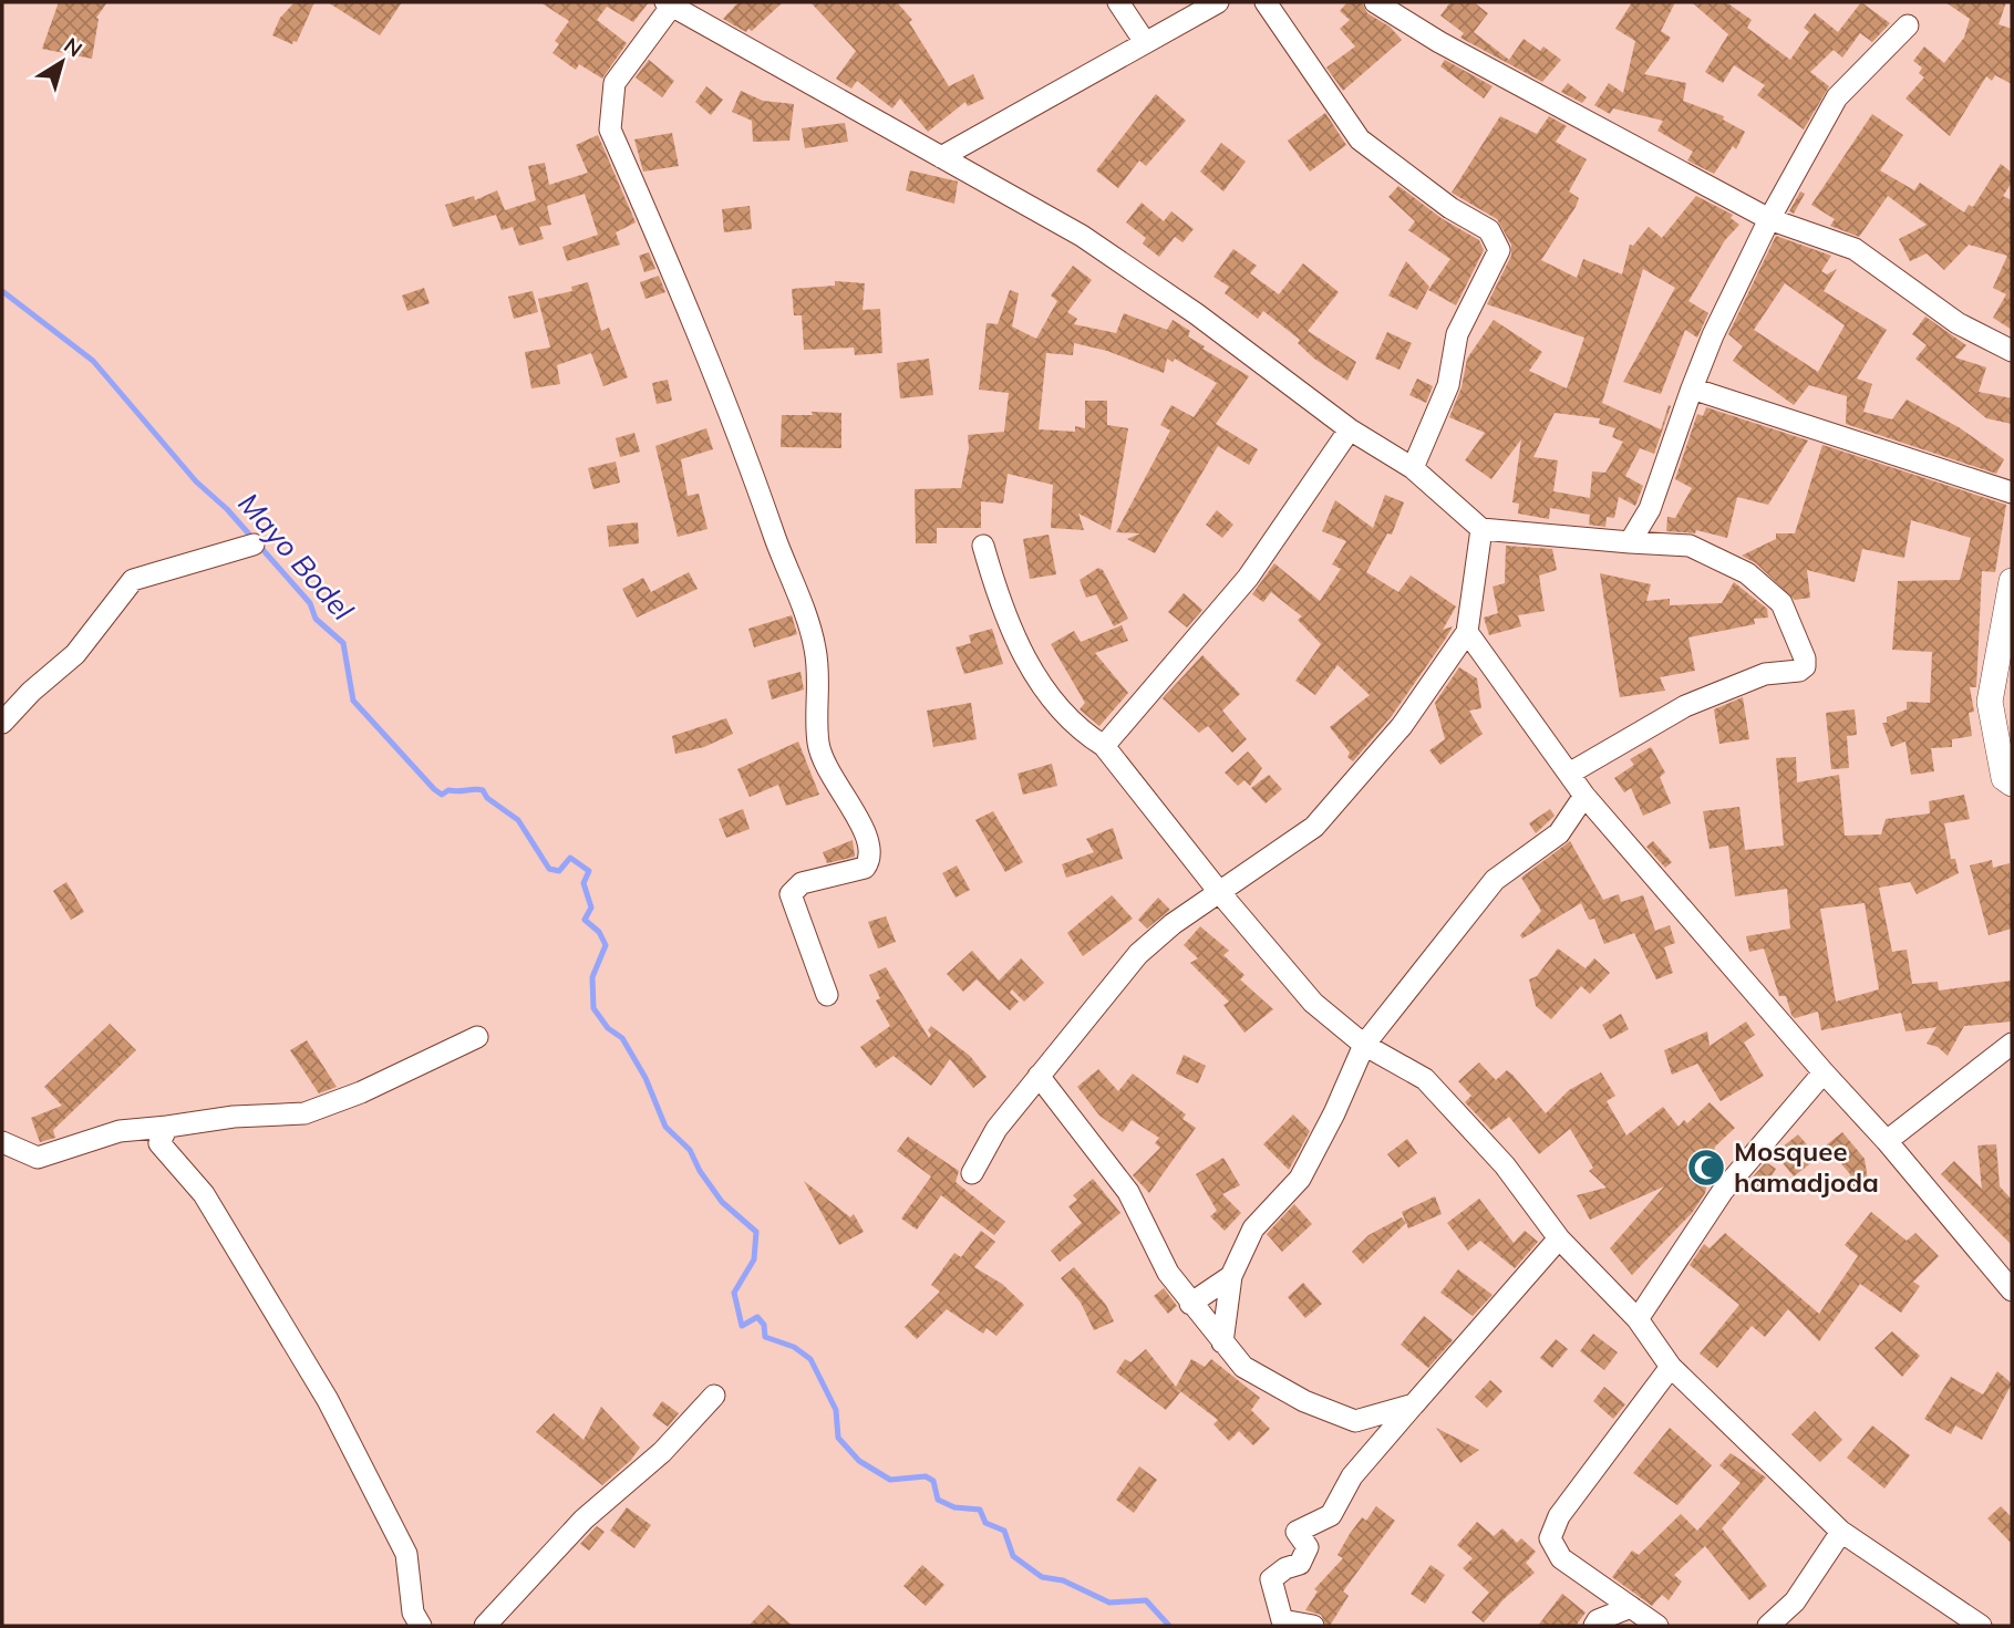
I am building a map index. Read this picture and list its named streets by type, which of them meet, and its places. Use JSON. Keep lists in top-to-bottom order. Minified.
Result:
{"water":["Mayo Bodel"],"places":{"mosque":["Mosquee hamadjoda"]},"north":"top right"}
